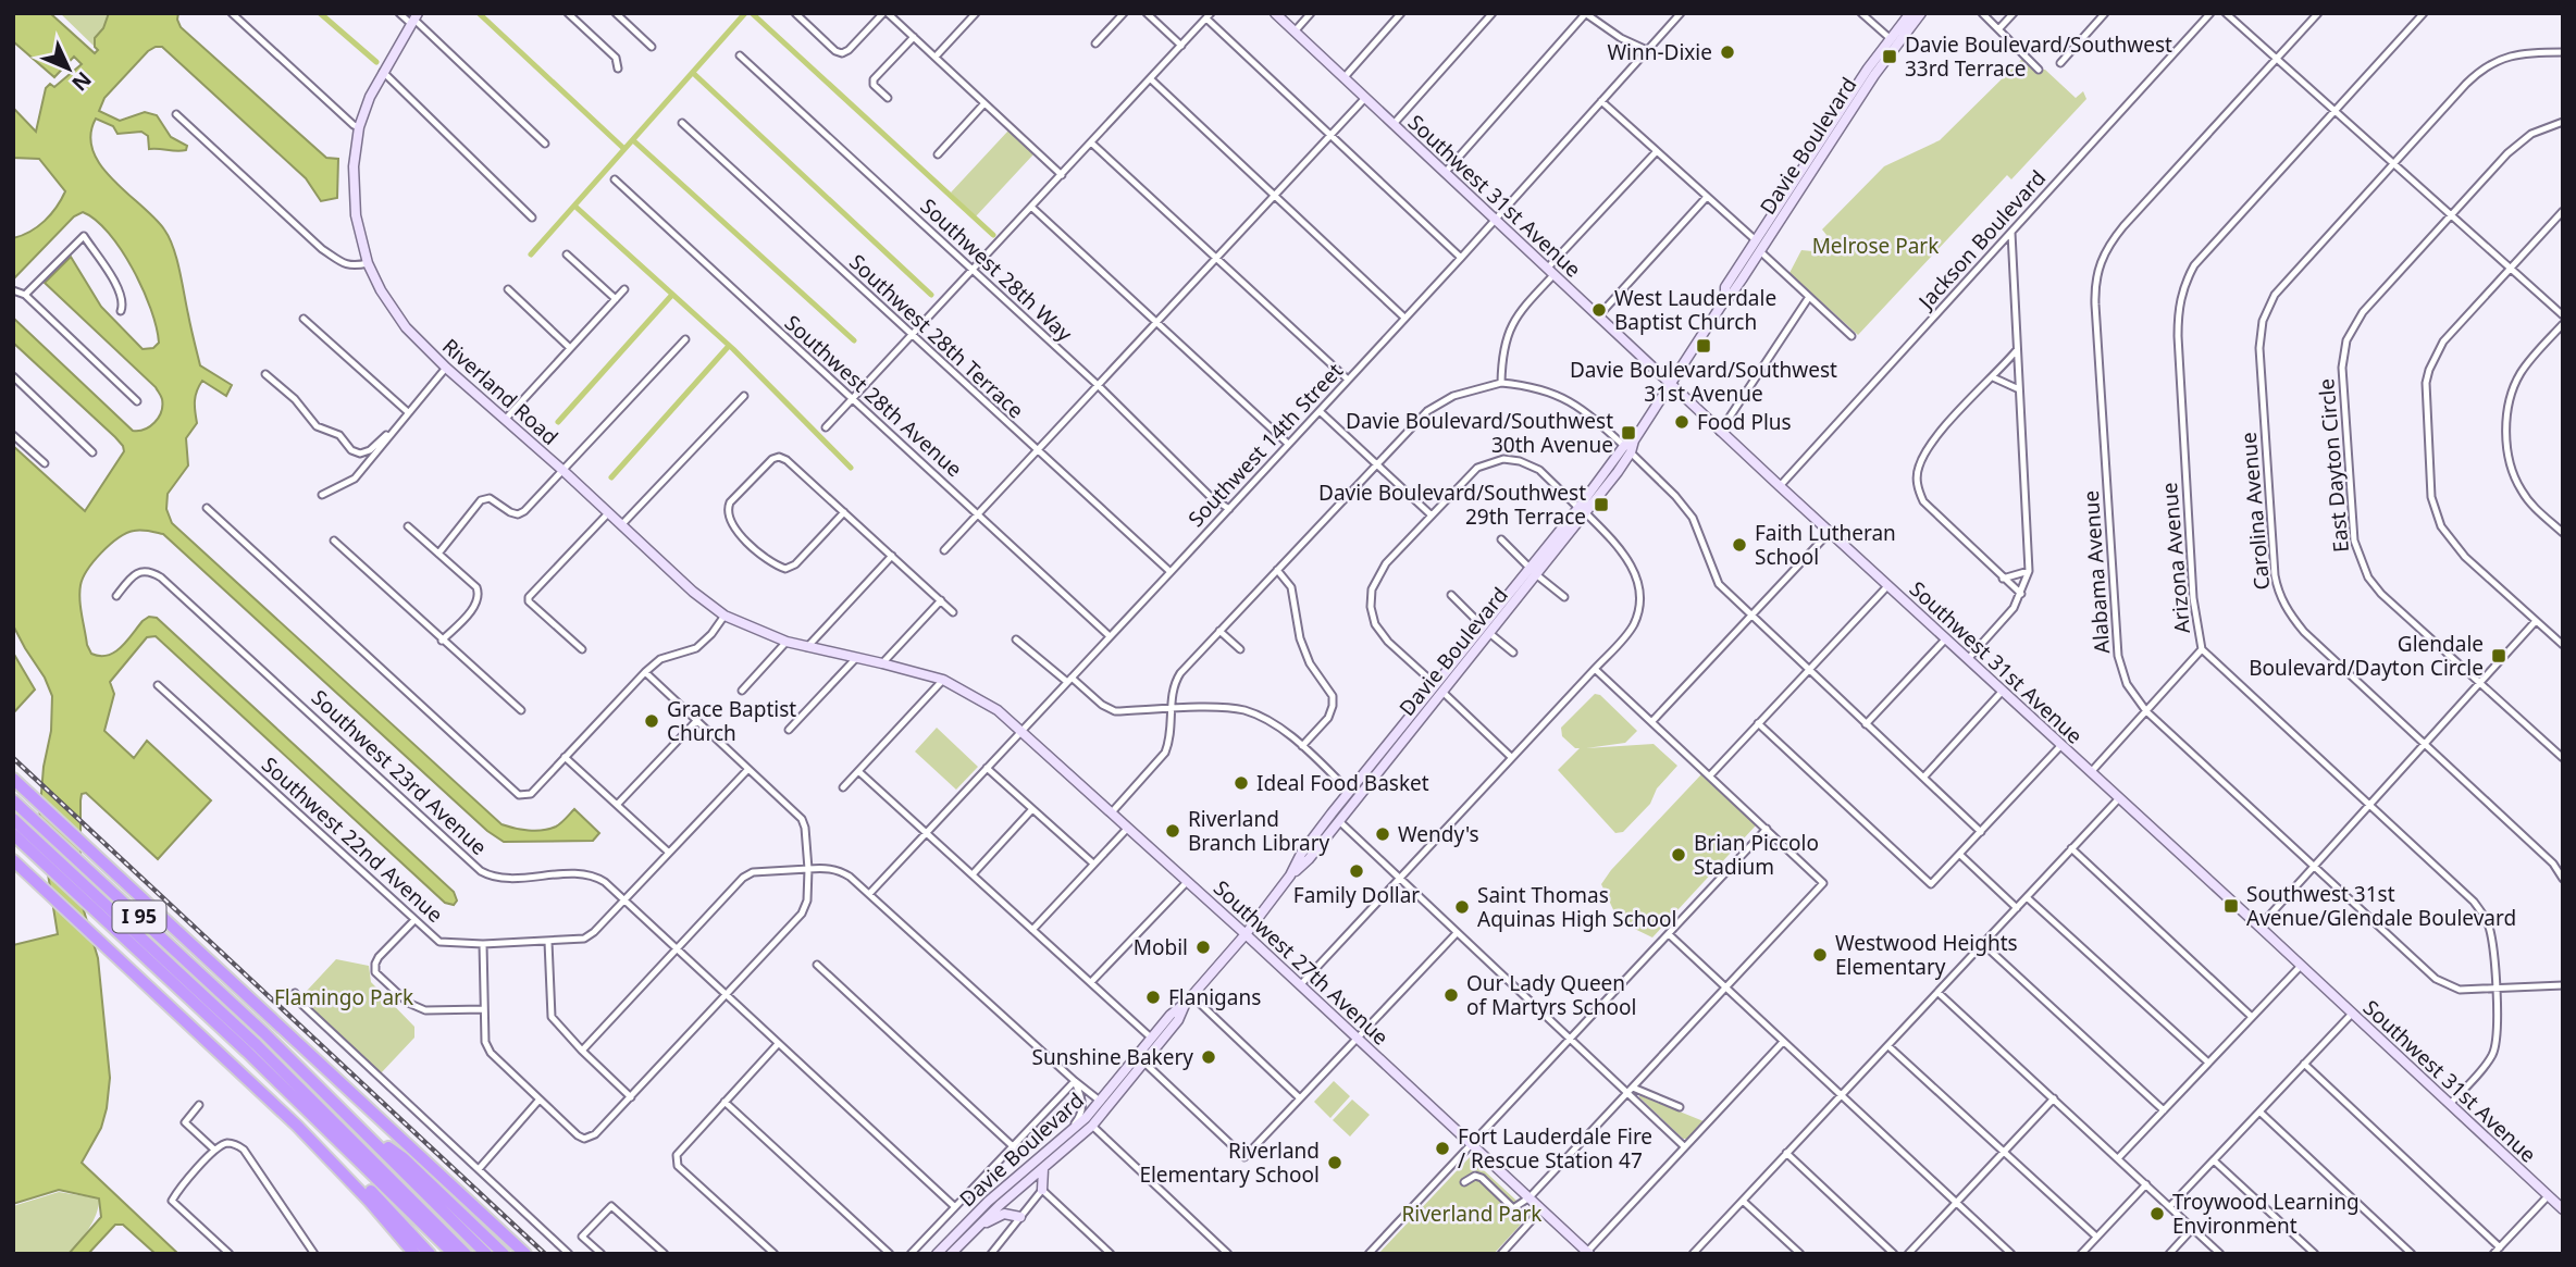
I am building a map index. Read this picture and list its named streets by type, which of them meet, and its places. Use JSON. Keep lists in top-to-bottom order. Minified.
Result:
{"streets":{"highway":["I 95"],"main road":["Davie Boulevard","Southwest 31st Avenue","Riverland Road","Southwest 27th Avenue"],"street":["Jackson Boulevard","Southwest 28th Way","Southwest 28th Terrace","Southwest 28th Avenue","Southwest 14th Street","East Dayton Circle","Carolina Avenue","Arizona Avenue","Alabama Avenue","Southwest 23rd Avenue","Southwest 22nd Avenue"]},"crossings":[["Davie Boulevard","Southwest 31st Avenue"],["Davie Boulevard","Southwest 27th Avenue"],["Southwest 31st Avenue","Jackson Boulevard"],["Southwest 31st Avenue","Southwest 14th Street"],["Southwest 31st Avenue","Arizona Avenue"],["Southwest 28th Way","Southwest 14th Street"],["Southwest 28th Terrace","Southwest 14th Street"],["Riverland Road","Southwest 27th Avenue"],["Southwest 28th Avenue","Southwest 14th Street"],["Southwest 14th Street","Southwest 27th Avenue"],["Arizona Avenue","Alabama Avenue"],["Southwest 23rd Avenue","Southwest 22nd Avenue"]],"parks":["Melrose Park","Flamingo Park","Riverland Park"],"places":{"other":["Winn-Dixie","West Lauderdale Baptist Church","Food Plus","Faith Lutheran School","Grace Baptist Church","Ideal Food Basket","Riverland Branch Library","Wendy's","Brian Piccolo Stadium","Family Dollar","Saint Thomas Aquinas High School","Mobil","Westwood Heights Elementary","Our Lady Queen of Martyrs School","Flanigans","Sunshine Bakery","Fort Lauderdale Fire / Rescue Station 47","Riverland Elementary School","Troywood Learning Environment"],"transit":["Davie Boulevard/Southwest 33rd Terrace","Davie Boulevard/Southwest 31st Avenue","Davie Boulevard/Southwest 30th Avenue","Davie Boulevard/Southwest 29th Terrace","Glendale Boulevard/Dayton Circle","Southwest 31st Avenue/Glendale Boulevard"]},"north":"bottom right"}
